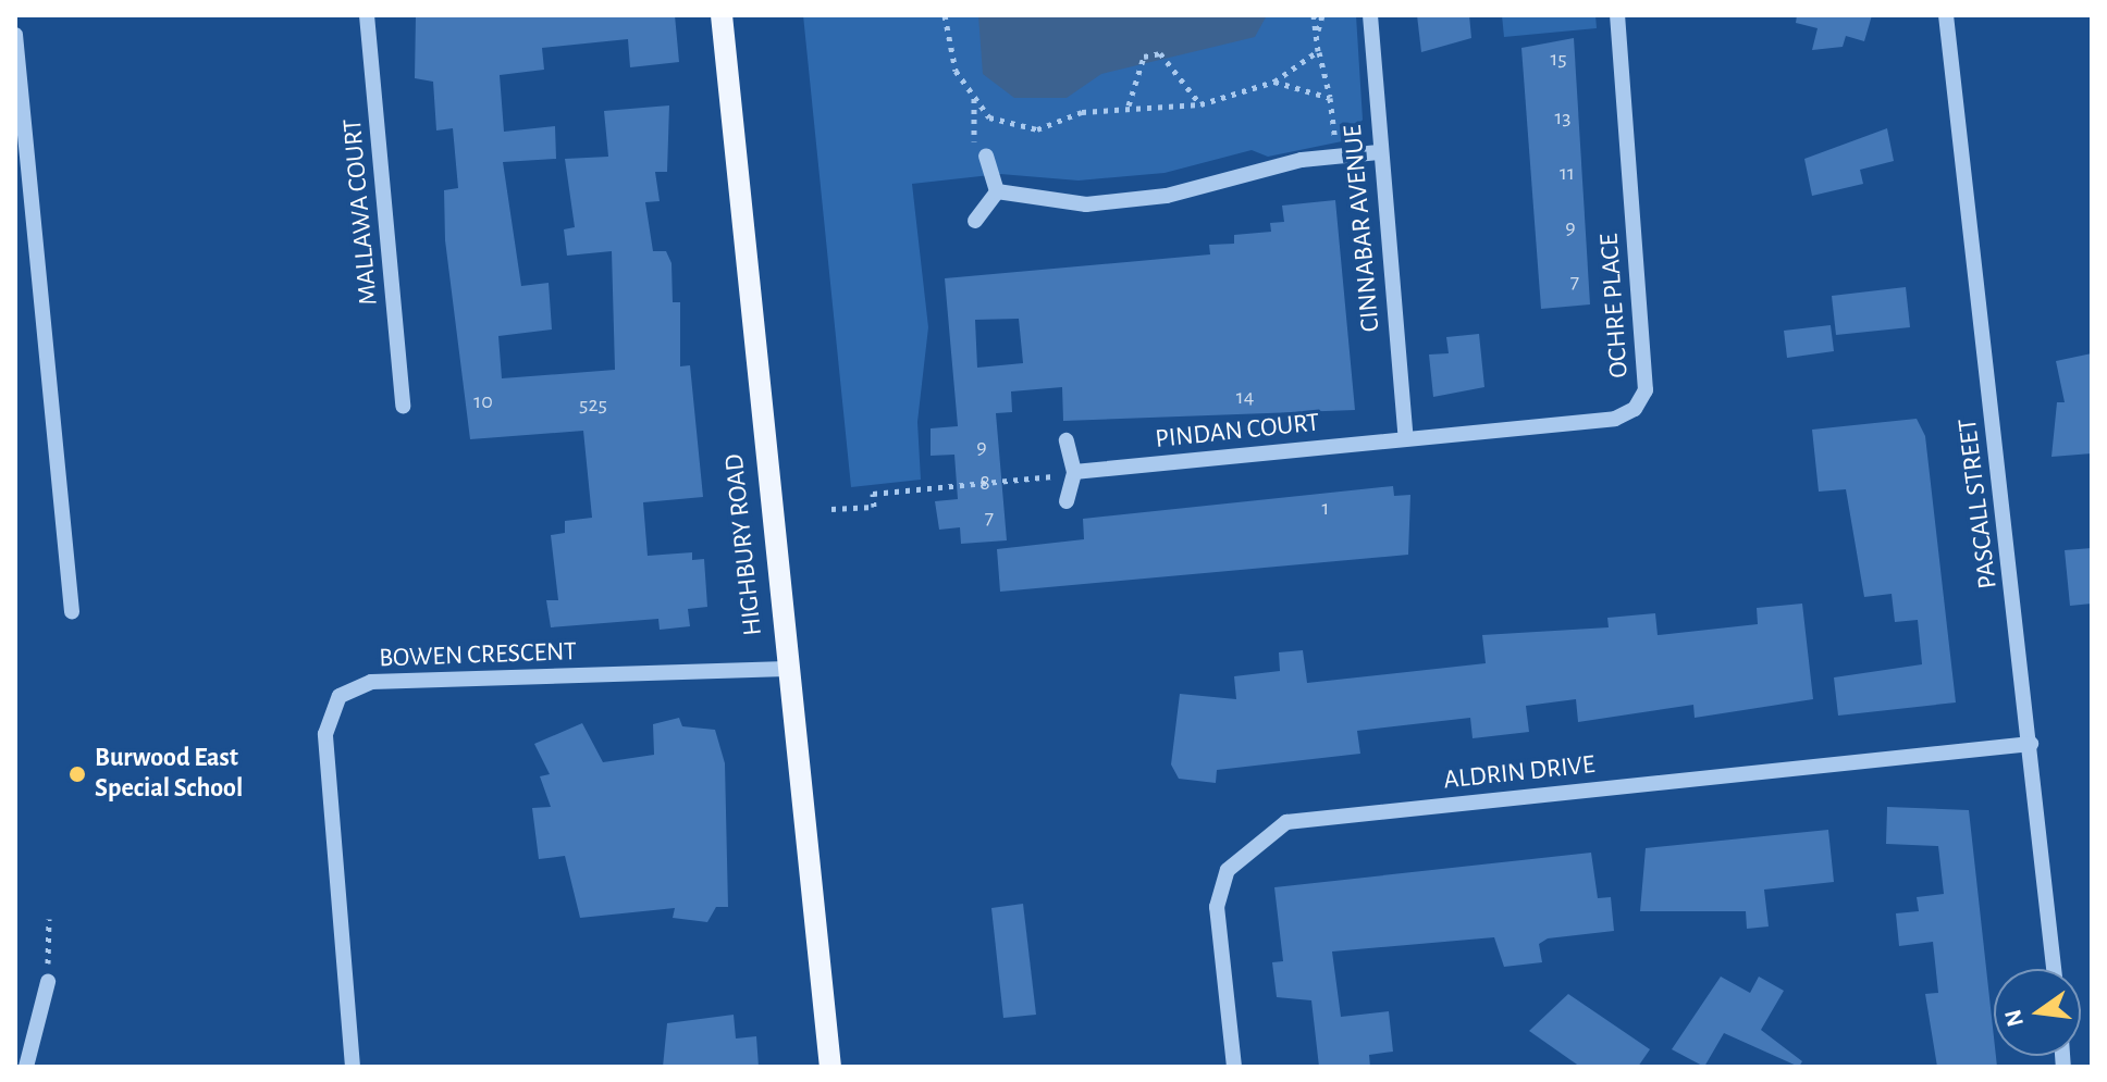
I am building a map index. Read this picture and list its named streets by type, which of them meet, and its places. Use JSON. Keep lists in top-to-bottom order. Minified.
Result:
{"streets":{"main road":["HIGHBURY ROAD"],"street":["MALLAWA COURT","CINNABAR AVENUE","OCHRE PLACE","PINDAN COURT","PASCALL STREET","BOWEN CRESCENT","ALDRIN DRIVE"]},"crossings":[["CINNABAR AVENUE","OCHRE PLACE"],["CINNABAR AVENUE","PINDAN COURT"],["OCHRE PLACE","PINDAN COURT"],["PASCALL STREET","ALDRIN DRIVE"],["HIGHBURY ROAD","BOWEN CRESCENT"]],"places":["Burwood East Special School"],"house_numbers":["15","13","11","9","7","14","10","525","9","8","1","7"],"north":"left"}
